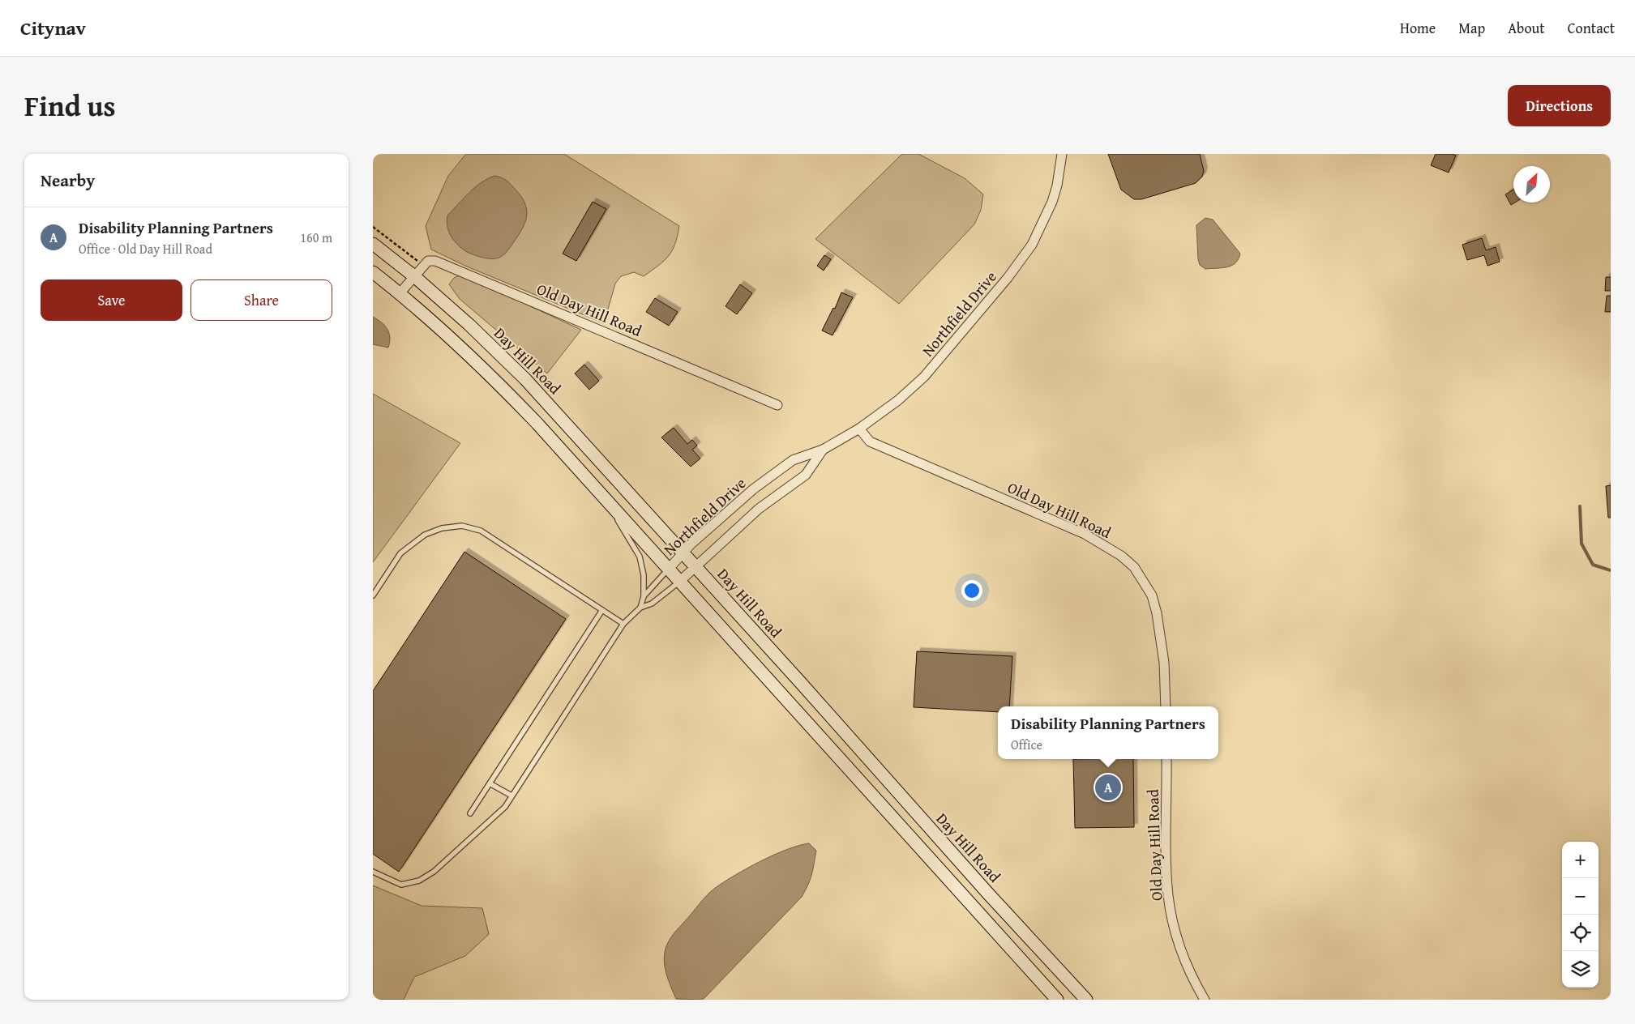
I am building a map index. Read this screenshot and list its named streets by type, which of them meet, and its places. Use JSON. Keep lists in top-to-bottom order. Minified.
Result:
{"streets":{"main road":["Day Hill Road"],"street":["Old Day Hill Road","Northfield Drive"]},"crossings":[["Old Day Hill Road","Northfield Drive"],["Northfield Drive","Day Hill Road"]],"north":"top right","page":{"header":"Citynav","nav":["Home","Map","About","Contact"],"title":"Find us","buttons":["Directions",["Save","Share"]],"heading":"Nearby","list":[{"mark":"A","name":"Disability Planning Partners","note":"Office · Old Day Hill Road","value":"160 m"}],"popup":["Disability Planning Partners","Office"],"pins":"A","map_buttons":["+","−"]}}
